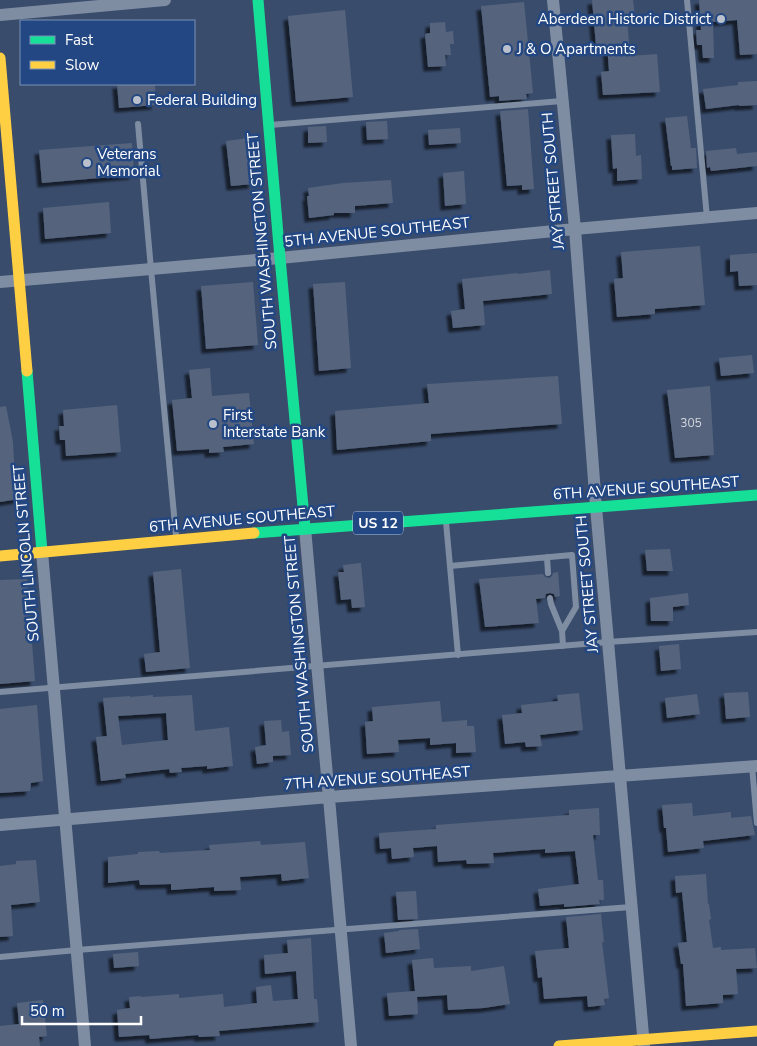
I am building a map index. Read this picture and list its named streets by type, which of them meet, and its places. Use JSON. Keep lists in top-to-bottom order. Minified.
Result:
{"streets":{"main road":["SOUTH WASHINGTON STREET","6TH AVENUE SOUTHEAST","US 12","SOUTH LINCOLN STREET"],"street":["JAY STREET SOUTH","5TH AVENUE SOUTHEAST","7TH AVENUE SOUTHEAST"]},"crossings":[["JAY STREET SOUTH","5TH AVENUE SOUTHEAST"],["JAY STREET SOUTH","6TH AVENUE SOUTHEAST"],["JAY STREET SOUTH","7TH AVENUE SOUTHEAST"],["5TH AVENUE SOUTHEAST","SOUTH WASHINGTON STREET"],["5TH AVENUE SOUTHEAST","SOUTH LINCOLN STREET"],["SOUTH WASHINGTON STREET","6TH AVENUE SOUTHEAST"],["SOUTH WASHINGTON STREET","7TH AVENUE SOUTHEAST"],["6TH AVENUE SOUTHEAST","SOUTH LINCOLN STREET"],["SOUTH LINCOLN STREET","7TH AVENUE SOUTHEAST"]],"places":["Aberdeen Historic District","J & O Apartments","Federal Building","Veterans Memorial","First Interstate Bank"],"house_numbers":["305"],"legend":["Fast","Slow"],"scale_bar":"50 m"}
